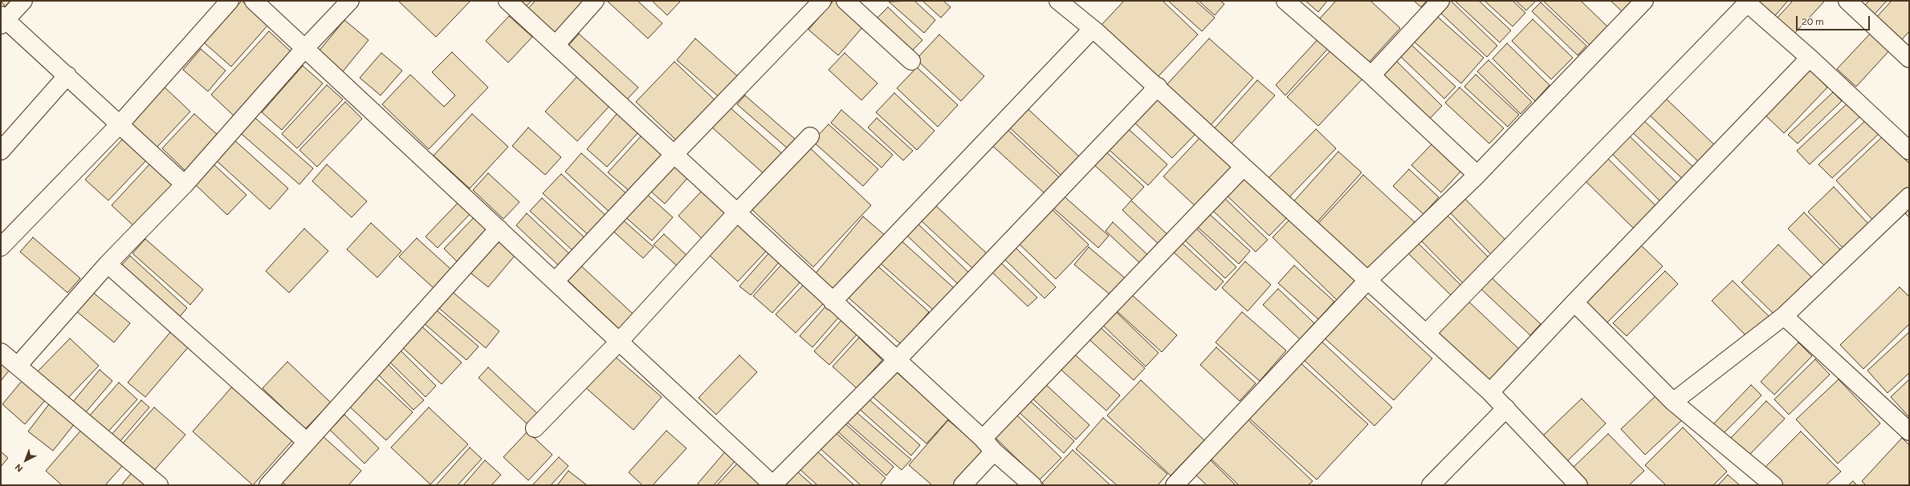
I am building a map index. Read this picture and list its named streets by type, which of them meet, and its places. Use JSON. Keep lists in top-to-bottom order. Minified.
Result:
{"scale_bar":"20 m","north":"bottom left"}
